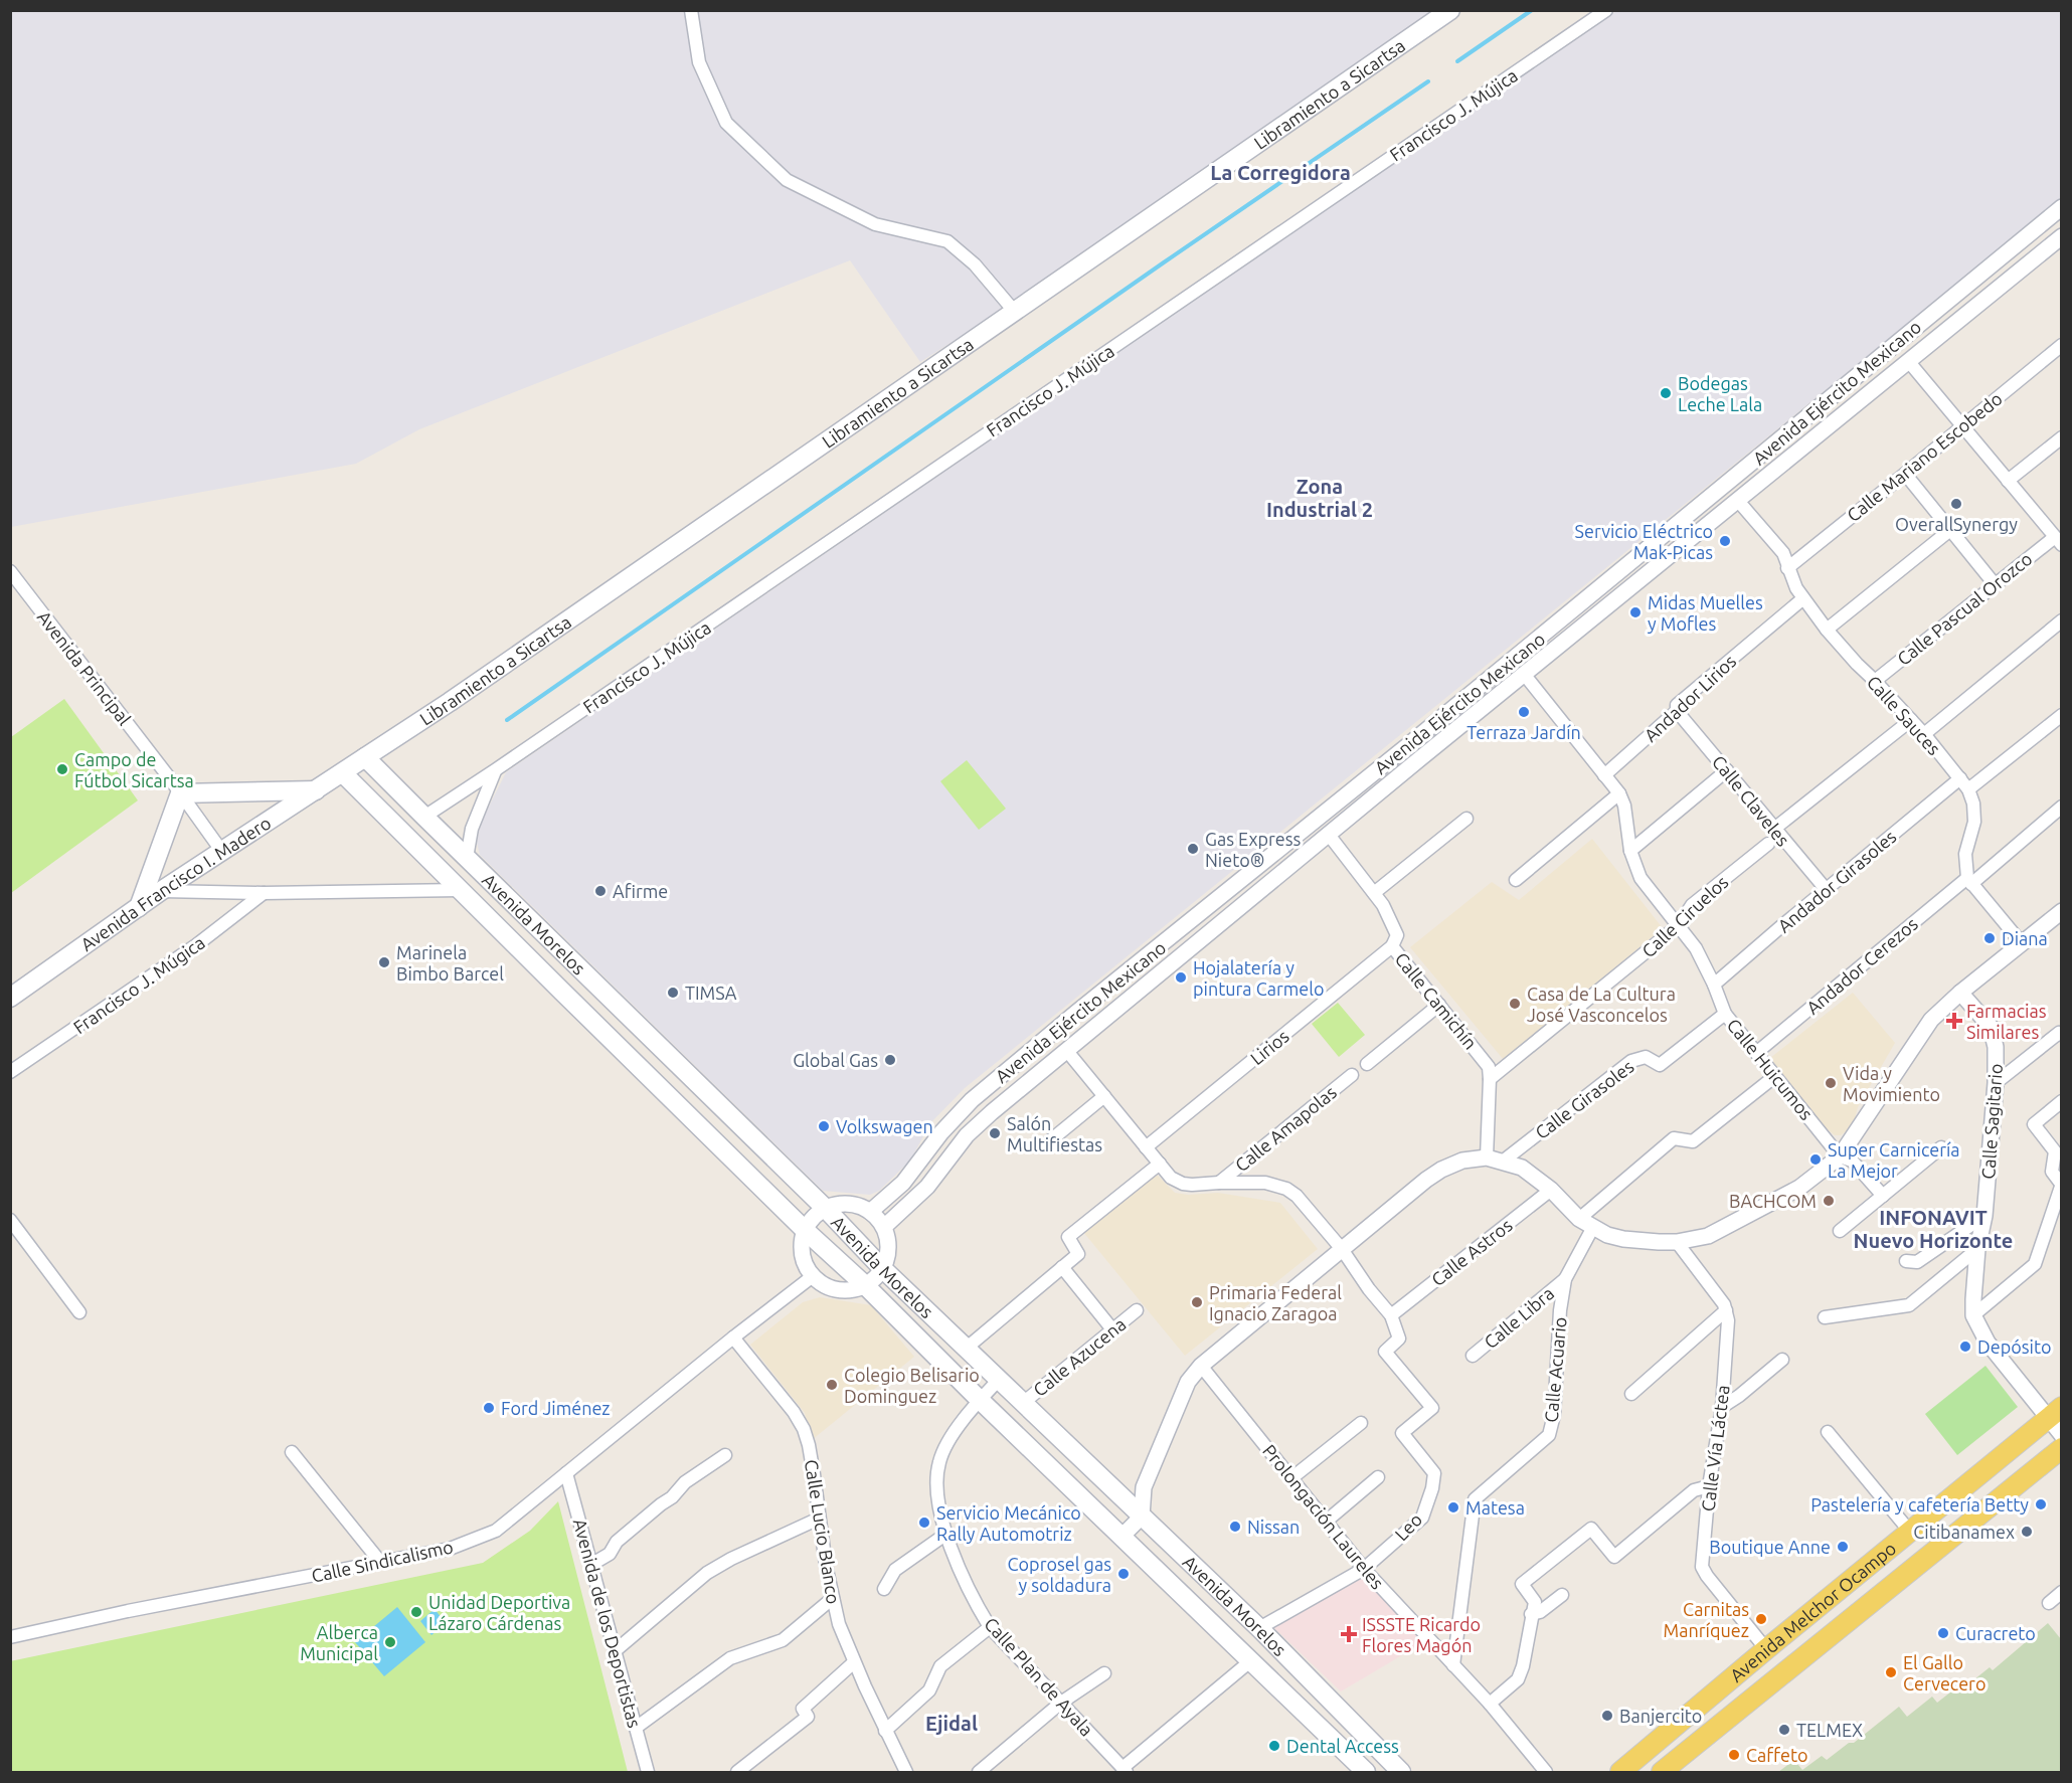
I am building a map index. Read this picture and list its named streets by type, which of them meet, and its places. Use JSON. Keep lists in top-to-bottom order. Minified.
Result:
{"streets":{"main road":["Libramiento a Sicartsa","Avenida Francisco I. Madero","Avenida Morelos","Avenida Melchor Ocampo"],"street":["Francisco J. Mújica","Avenida Ejército Mexicano","Calle Mariano Escobedo","Calle Pascual Orozco","Avenida Principal","Andador Lirios","Calle Sauces","Calle Claveles","Andador Girasoles","Calle Ciruelos","Andador Cerezos","Francisco J. Múgica","Calle Camichín","Lirios","Calle Huicumos","Calle Girasoles","Calle Sagitario","Calle Amapolas","Calle Astros","Calle Libra","Calle Azucena","Calle Acuario","Calle Vía Láctea","Prolongación Laureles","Leo","Calle Lucio Blanco","Calle Sindicalismo","Avenida de los Deportistas","Calle Plan de Ayala"]},"crossings":[["Libramiento a Sicartsa","Avenida Francisco I. Madero"],["Libramiento a Sicartsa","Avenida Morelos"],["Francisco J. Mújica","Avenida Morelos"],["Avenida Ejército Mexicano","Calle Sauces"],["Avenida Ejército Mexicano","Calle Camichín"],["Avenida Ejército Mexicano","Calle Huicumos"],["Calle Mariano Escobedo","Calle Sauces"],["Calle Pascual Orozco","Calle Sauces"],["Avenida Principal","Avenida Francisco I. Madero"],["Andador Lirios","Calle Sauces"],["Andador Lirios","Calle Claveles"],["Andador Lirios","Calle Huicumos"],["Calle Sauces","Andador Girasoles"],["Calle Sauces","Andador Cerezos"],["Calle Claveles","Andador Girasoles"],["Andador Girasoles","Calle Huicumos"],["Avenida Francisco I. Madero","Avenida Morelos"],["Calle Ciruelos","Calle Camichín"],["Calle Ciruelos","Calle Huicumos"],["Avenida Morelos","Calle Azucena"],["Avenida Morelos","Leo"],["Avenida Morelos","Calle Plan de Ayala"],["Andador Cerezos","Calle Huicumos"],["Calle Camichín","Lirios"],["Calle Huicumos","Calle Girasoles"],["Calle Sagitario","Avenida Melchor Ocampo"],["Calle Astros","Leo"],["Calle Libra","Calle Acuario"],["Calle Acuario","Prolongación Laureles"],["Calle Vía Láctea","Avenida Melchor Ocampo"],["Prolongación Laureles","Leo"],["Calle Lucio Blanco","Calle Sindicalismo"],["Calle Sindicalismo","Avenida de los Deportistas"]],"districts":["La Corregidora","Zona Industrial 2","INFONAVIT Nuevo Horizonte","Ejidal"],"places":{"other":["Bodegas Leche Lala","OverallSynergy","Servicio Eléctrico Mak-Picas","Midas Muelles y Mofles","Terraza Jardín","Campo de Fútbol Sicartsa","Gas Express Nieto®","Afirme","Diana","Marinela Bimbo Barcel","Hojalatería y pintura Carmelo","TIMSA","Casa de La Cultura José Vasconcelos","Global Gas","Vida y Movimiento","Volkswagen","Salón Multifiestas","Super Carnicería La Mejor","BACHCOM","Primaria Federal Ignacio Zaragoa","Depósito","Colegio Belisario Dominguez","Ford Jiménez","Pastelería y cafetería Betty","Matesa","Servicio Mecánico Rally Automotriz","Nissan","Citibanamex","Boutique Anne","Coprosel gas y soldadura","Unidad Deportiva Lázaro Cárdenas","Carnitas Manríquez","Curacreto","Alberca Municipal","El Gallo Cervecero","Banjercito","TELMEX","Dental Access","Caffeto"],"health":["Farmacias Similares","ISSSTE Ricardo Flores Magón"]}}
